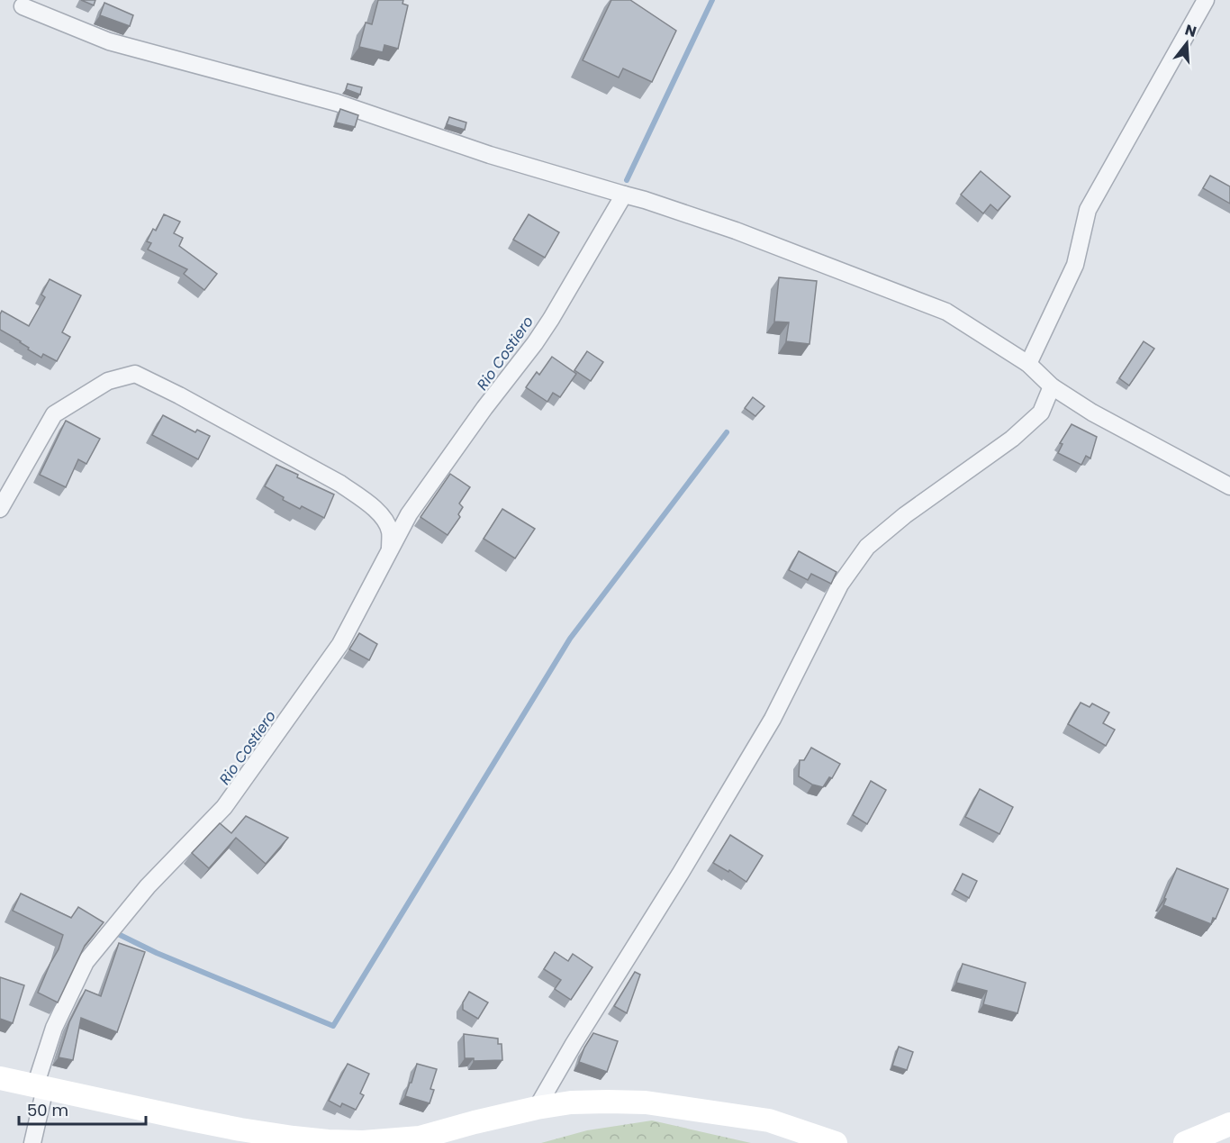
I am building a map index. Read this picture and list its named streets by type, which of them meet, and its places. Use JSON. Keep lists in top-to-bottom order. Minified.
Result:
{"water":["Rio Costiero"],"scale_bar":"50 m","north":"top"}
